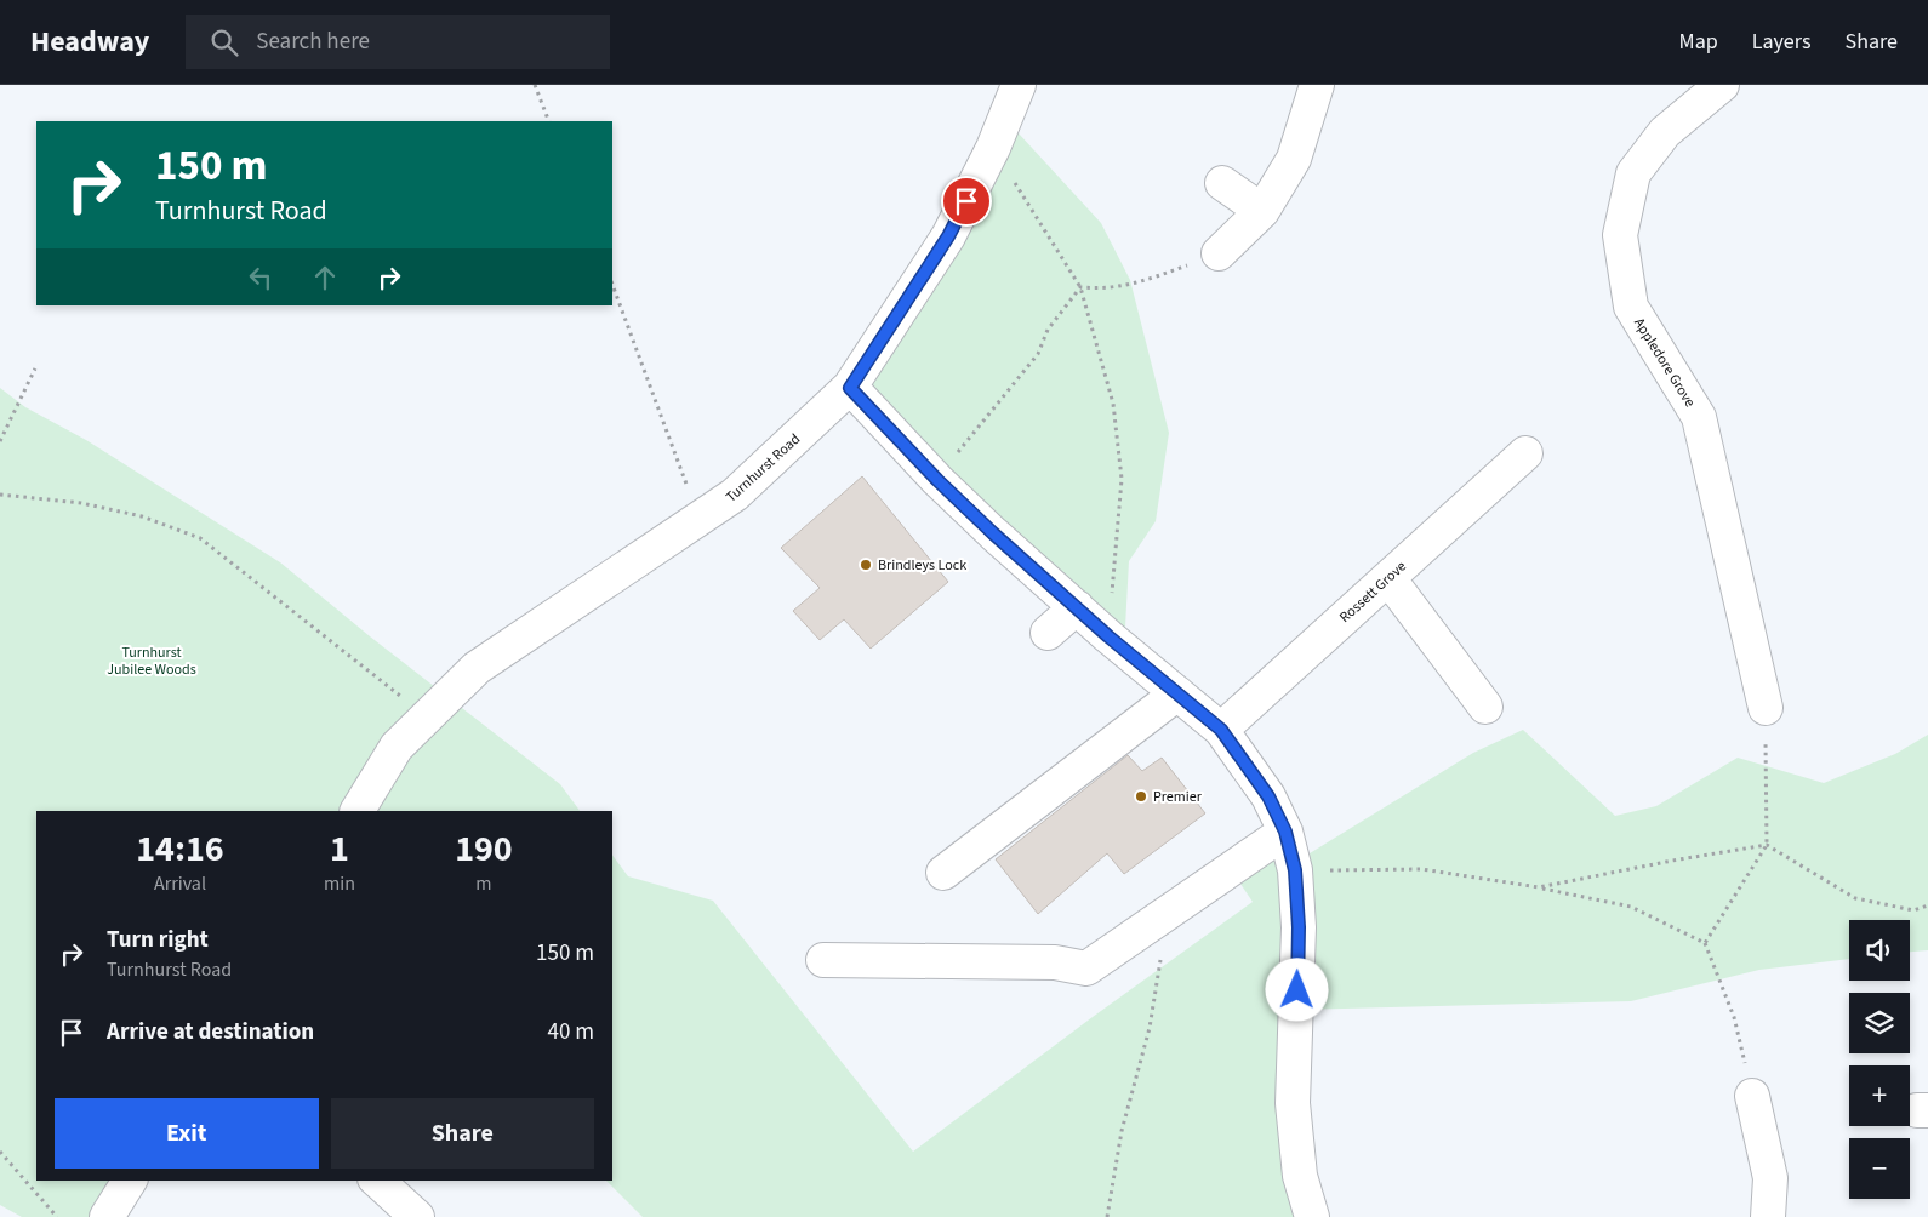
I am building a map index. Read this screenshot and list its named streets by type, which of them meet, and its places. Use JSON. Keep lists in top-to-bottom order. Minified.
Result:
{"streets":{"street":["Appledore Grove","Turnhurst Road","Rossett Grove"]},"parks":["Turnhurst Jubilee Woods"],"places":["Brindleys Lock","Premier"],"page":{"header":"Headway","search":"Search here","nav":["Map","Layers","Share"],"turn":["150 m","Turnhurst Road"],"eta":["14:16","Arrival","1","min","190","m"],"list":[{"name":"Turn right","note":"Turnhurst Road","value":"150 m"},{"name":"Arrive at destination","value":"40 m"}],"map_buttons":["+","−"],"buttons":["Exit","Share"]}}
